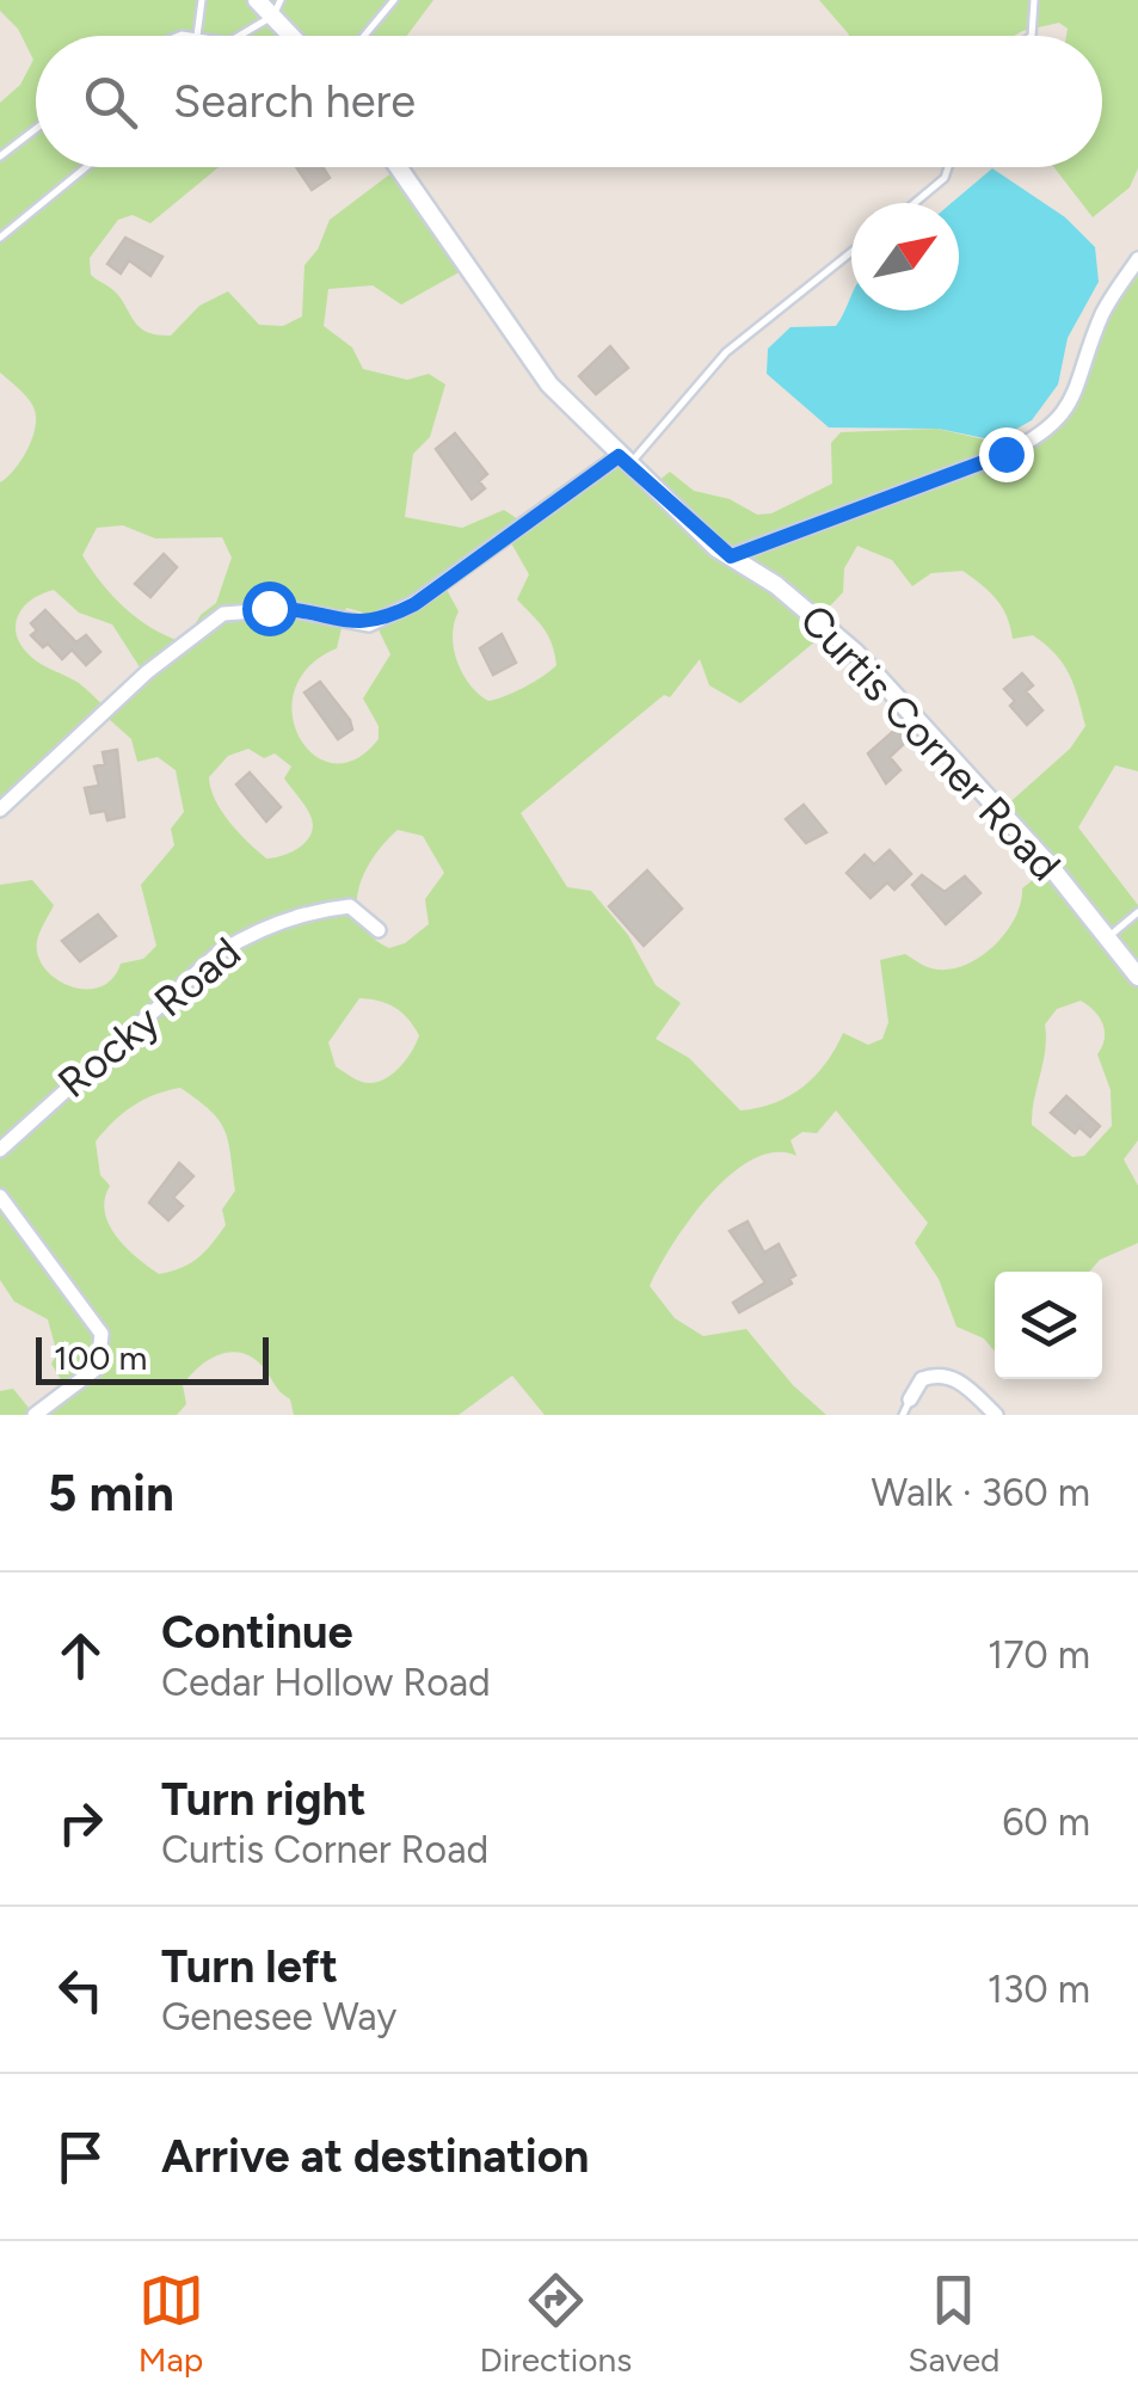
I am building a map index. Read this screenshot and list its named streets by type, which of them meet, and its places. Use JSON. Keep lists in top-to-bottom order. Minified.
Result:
{"streets":{"street":["Curtis Corner Road","Rocky Road"]},"scale_bar":"100 m","north":"top right","page":{"search":"Search here","scale":"100 m","heading":["5 min","Walk · 360 m"],"list":[["Continue","Cedar Hollow Road","170 m"],["Turn right","Curtis Corner Road","60 m"],["Turn left","Genesee Way","130 m"],"Arrive at destination"],"nav":["Map","Directions","Saved"]}}
